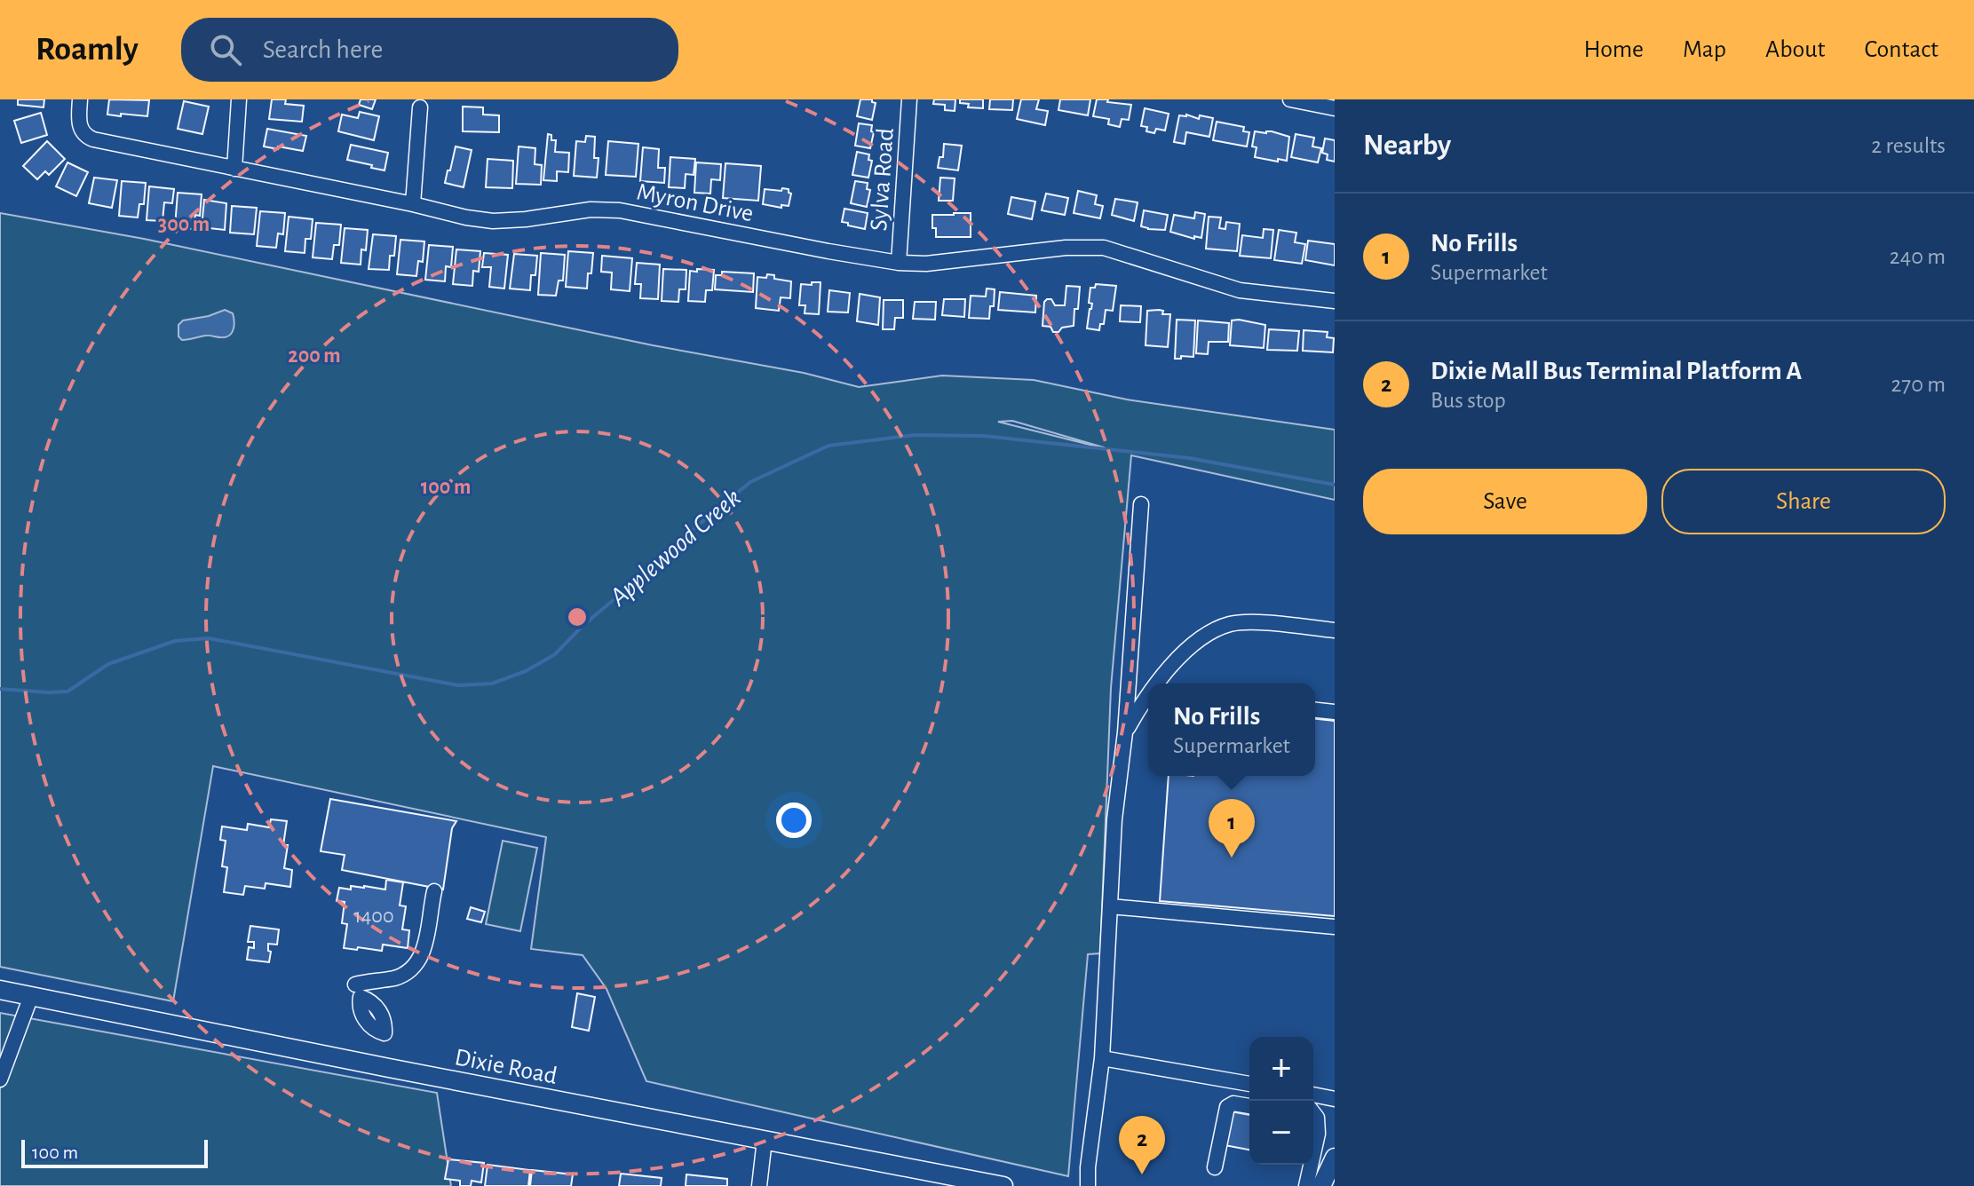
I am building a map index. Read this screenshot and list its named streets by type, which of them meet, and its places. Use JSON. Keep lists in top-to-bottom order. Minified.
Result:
{"streets":{"main road":["Dixie Road"],"street":["Sylva Road","Myron Drive"]},"crossings":[["Sylva Road","Myron Drive"]],"water":["Applewood Creek"],"house_numbers":["1400"],"scale_bar":"100 m","page":{"header":"Roamly","search":"Search here","nav":["Home","Map","About","Contact"],"heading":["Nearby","2 results"],"list":[{"mark":"1","name":"No Frills","note":"Supermarket","value":"240 m"},{"mark":"2","name":"Dixie Mall Bus Terminal Platform A","note":"Bus stop","value":"270 m"}],"buttons":["Save","Share"],"popup":["No Frills","Supermarket"],"pins":["1","2"],"map_buttons":["+","−"],"scale":"100 m"},"rings":["300 m","200 m","100 m"]}
